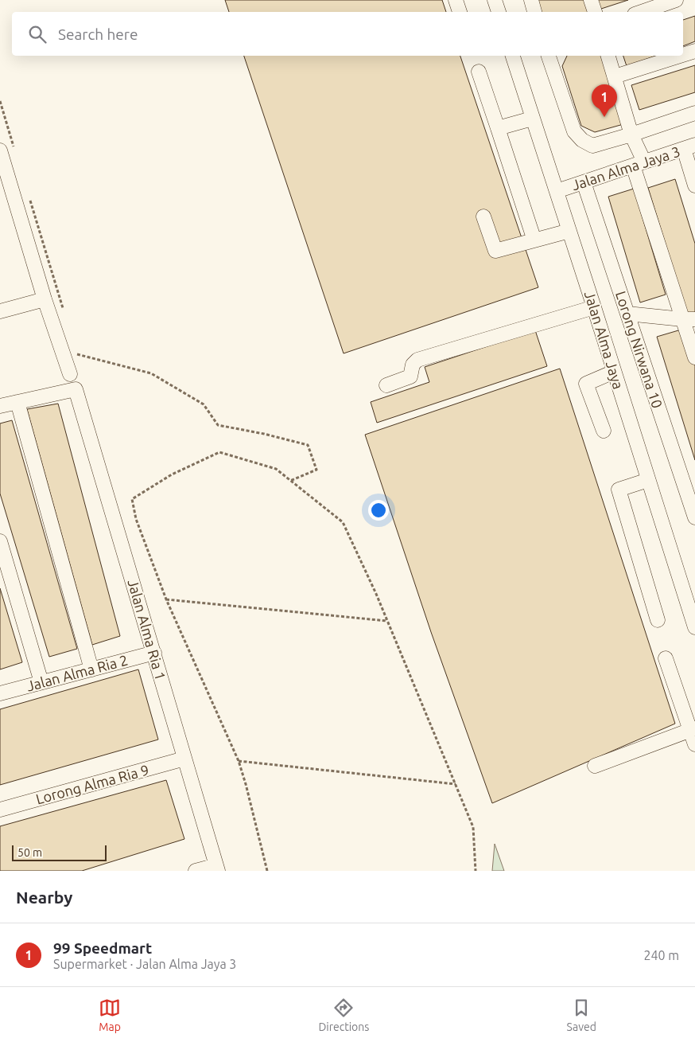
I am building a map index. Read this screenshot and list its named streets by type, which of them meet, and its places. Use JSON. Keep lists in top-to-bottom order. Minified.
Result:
{"streets":{"street":["Jalan Alma Jaya 3","Jalan Alma Jaya","Lorong Nirwana 10","Jalan Alma Ria 1","Jalan Alma Ria 2","Lorong Alma Ria 9"]},"crossings":[["Jalan Alma Jaya 3","Jalan Alma Jaya"],["Jalan Alma Jaya 3","Lorong Nirwana 10"],["Jalan Alma Ria 1","Jalan Alma Ria 2"],["Jalan Alma Ria 1","Lorong Alma Ria 9"]],"scale_bar":"50 m","page":{"search":"Search here","pins":"1","scale":"50 m","heading":"Nearby","list":[{"mark":"1","name":"99 Speedmart","note":"Supermarket · Jalan Alma Jaya 3","value":"240 m"}],"nav":["Map","Directions","Saved"]}}
